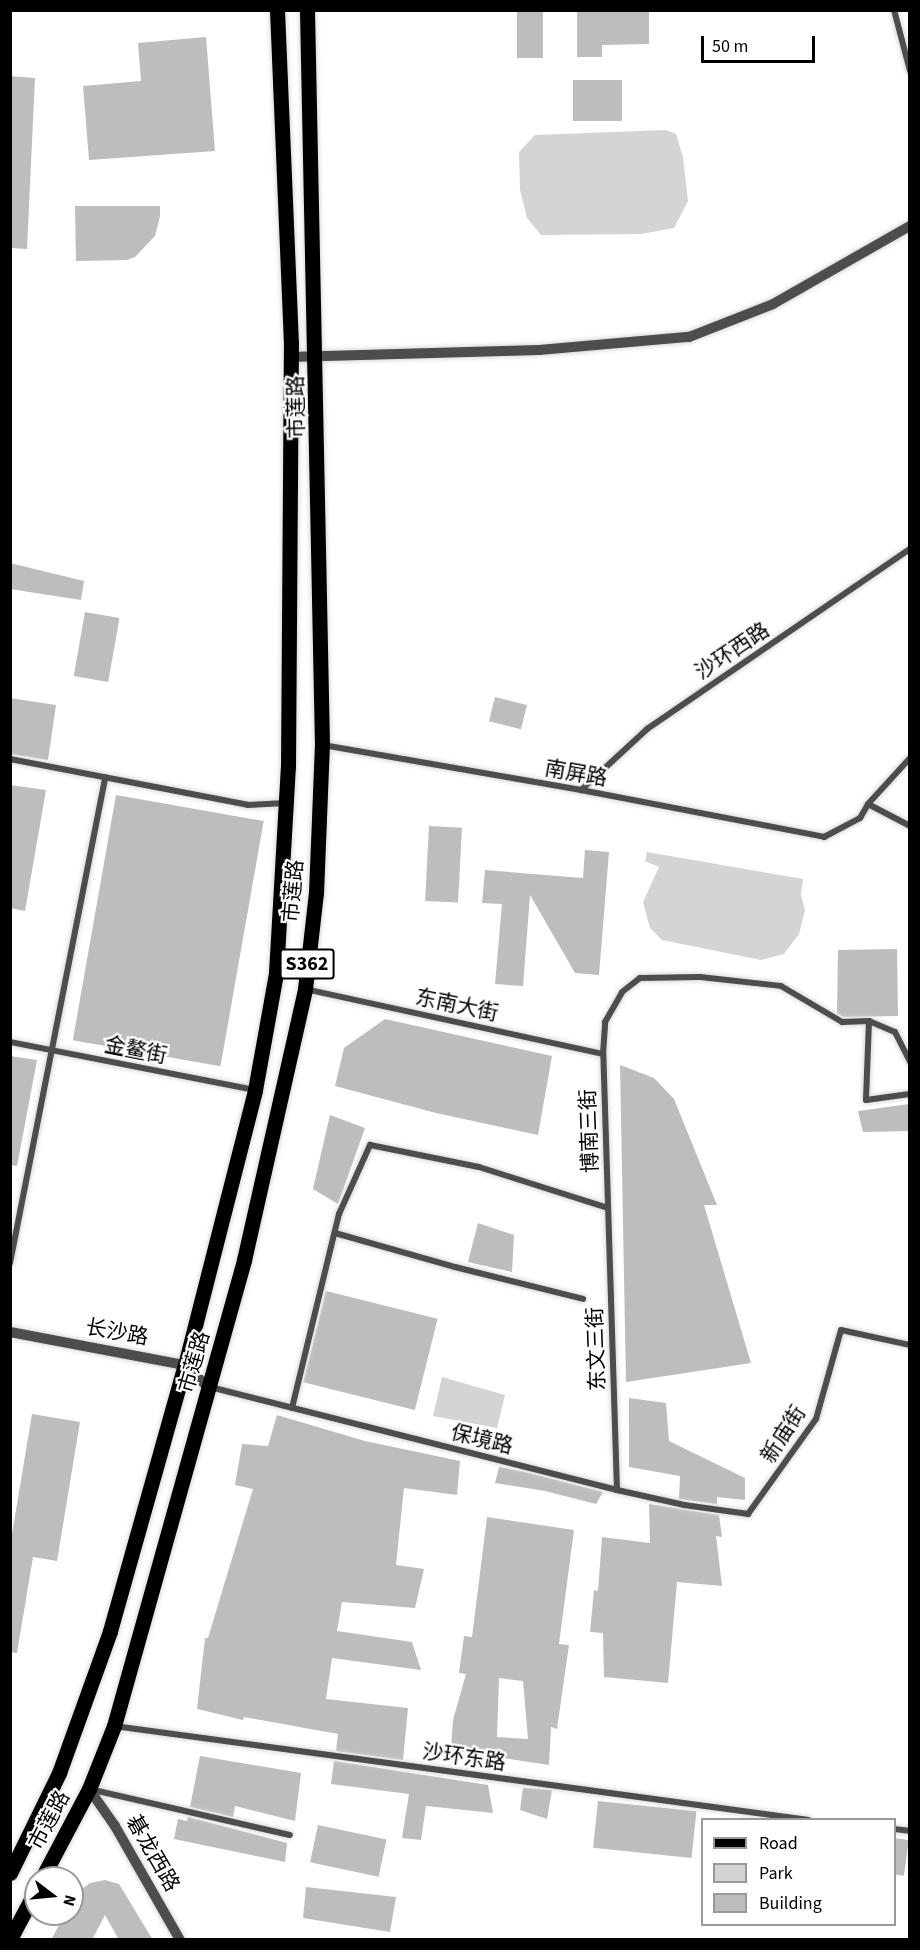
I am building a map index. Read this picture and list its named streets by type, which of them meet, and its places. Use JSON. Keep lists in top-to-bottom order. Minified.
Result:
{"streets":{"main road":["市莲路","S362"],"street":["沙环西路","南屏路","东南大街","金鳌街","博南三街","长沙路","东文三街","新庙街","保境路","沙环东路","碁龙西路"]},"crossings":[["市莲路","南屏路"],["市莲路","东南大街"],["市莲路","金鳌街"],["市莲路","长沙路"],["市莲路","保境路"],["市莲路","沙环东路"],["市莲路","碁龙西路"],["沙环西路","南屏路"],["东南大街","博南三街"],["博南三街","东文三街"],["东文三街","保境路"],["新庙街","保境路"]],"legend":["Road","Park","Building"],"scale_bar":"50 m","north":"right"}
